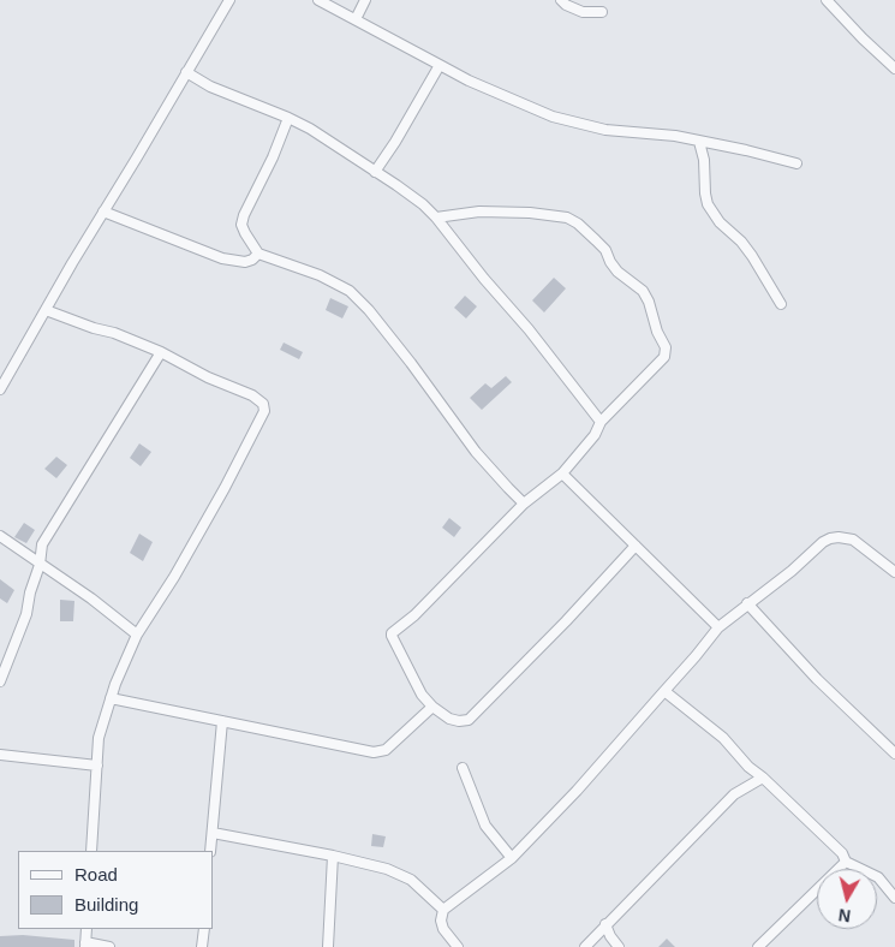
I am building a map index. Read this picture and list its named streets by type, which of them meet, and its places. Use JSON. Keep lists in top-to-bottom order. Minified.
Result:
{"legend":["Road","Building"],"north":"bottom"}
